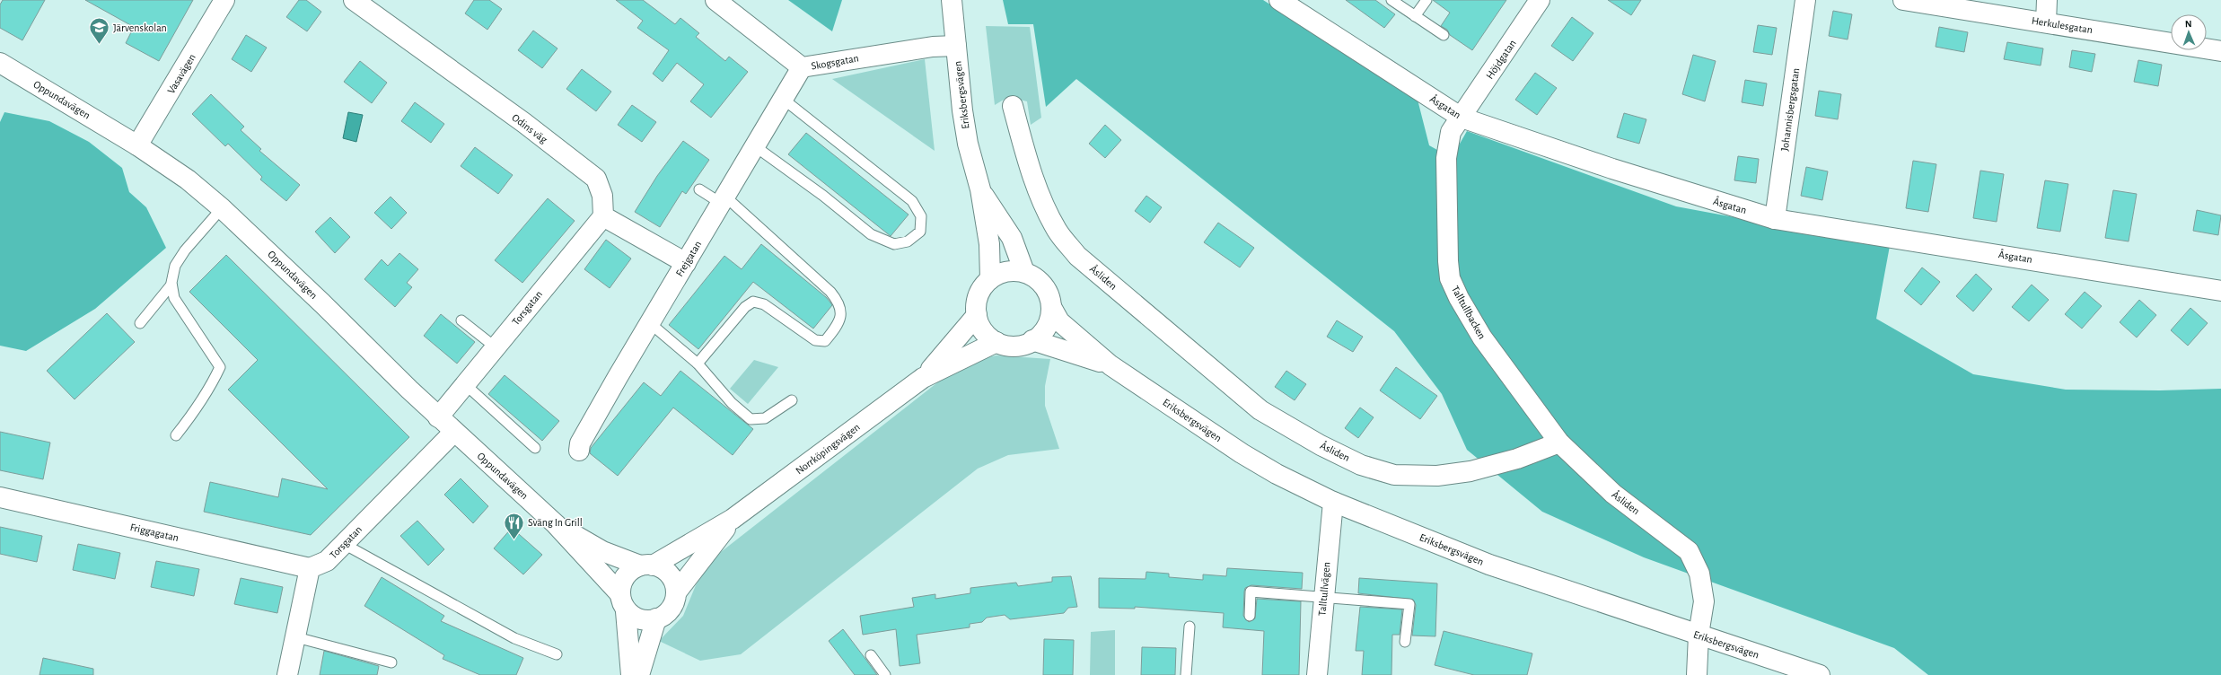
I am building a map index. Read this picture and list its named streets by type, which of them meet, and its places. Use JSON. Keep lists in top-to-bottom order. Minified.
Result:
{"streets":{"street":["Herkulesgatan","Höjdgatan","Skogsgatan","Vasavägen","Eriksbergsvägen","Oppundavägen","Åsgatan","Johannisbergsgatan","Odins väg","Frejgatan","Åsliden","Torsgatan","Talltullbacken","Norrköpingsvägen","Friggagatan","Talltullvägen"]},"crossings":[["Höjdgatan","Åsgatan"],["Höjdgatan","Talltullbacken"],["Skogsgatan","Eriksbergsvägen"],["Skogsgatan","Frejgatan"],["Vasavägen","Oppundavägen"],["Eriksbergsvägen","Åsliden"],["Eriksbergsvägen","Norrköpingsvägen"],["Eriksbergsvägen","Talltullvägen"],["Oppundavägen","Torsgatan"],["Oppundavägen","Norrköpingsvägen"],["Åsgatan","Johannisbergsgatan"],["Åsgatan","Talltullbacken"],["Odins väg","Torsgatan"],["Åsliden","Talltullbacken"],["Torsgatan","Friggagatan"]],"places":{"school or university":["Järvenskolan"],"restaurant":["Sväng In Grill"]},"north":"top"}
